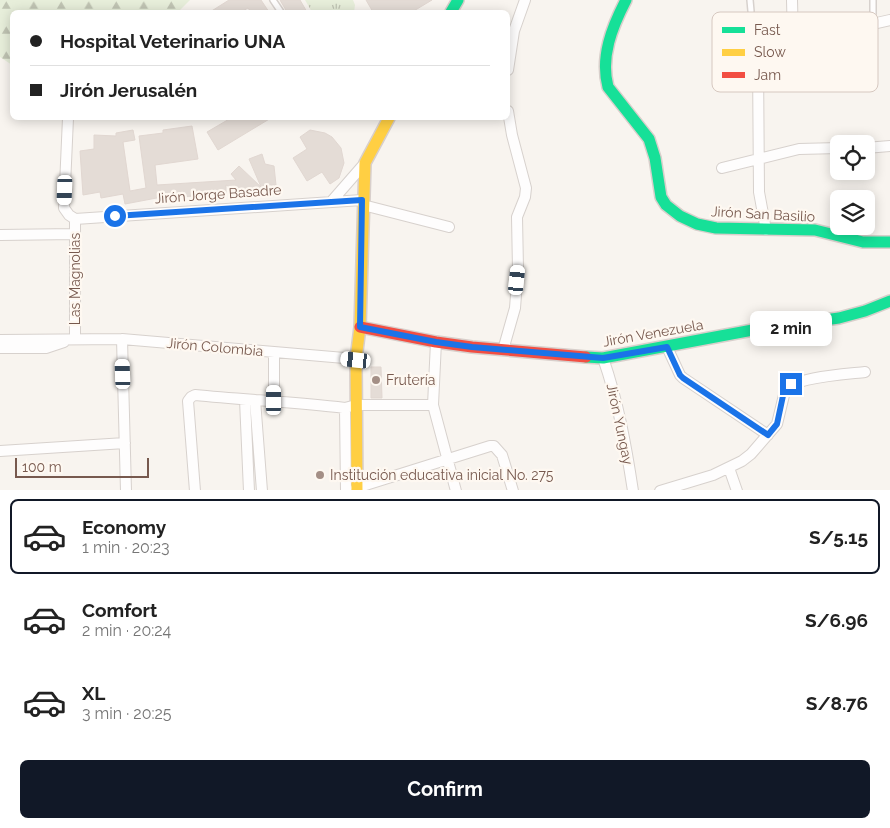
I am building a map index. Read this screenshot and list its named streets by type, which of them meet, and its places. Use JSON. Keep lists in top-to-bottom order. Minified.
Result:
{"streets":{"street":["Jirón Jorge Basadre","Jirón San Basilio","Las Magnolias","Jirón Venezuela","Jirón Colombia","Jirón Yungay"]},"crossings":[["Jirón Jorge Basadre","Las Magnolias"],["Las Magnolias","Jirón Colombia"],["Jirón Venezuela","Jirón Yungay"]],"places":["Frutería","Institución educativa inicial No. 275"],"legend":["Fast","Slow","Jam"],"scale_bar":"100 m","page":{"banner":["Hospital Veterinario UNA","Jirón Jerusalén"],"bubble":"2 min","scale":"100 m","list":[{"name":"Economy","note":"1 min · 20:23","value":"S/5.15"},{"name":"Comfort","note":"2 min · 20:24","value":"S/6.96"},{"name":"XL","note":"3 min · 20:25","value":"S/8.76"}],"buttons":"Confirm"}}
